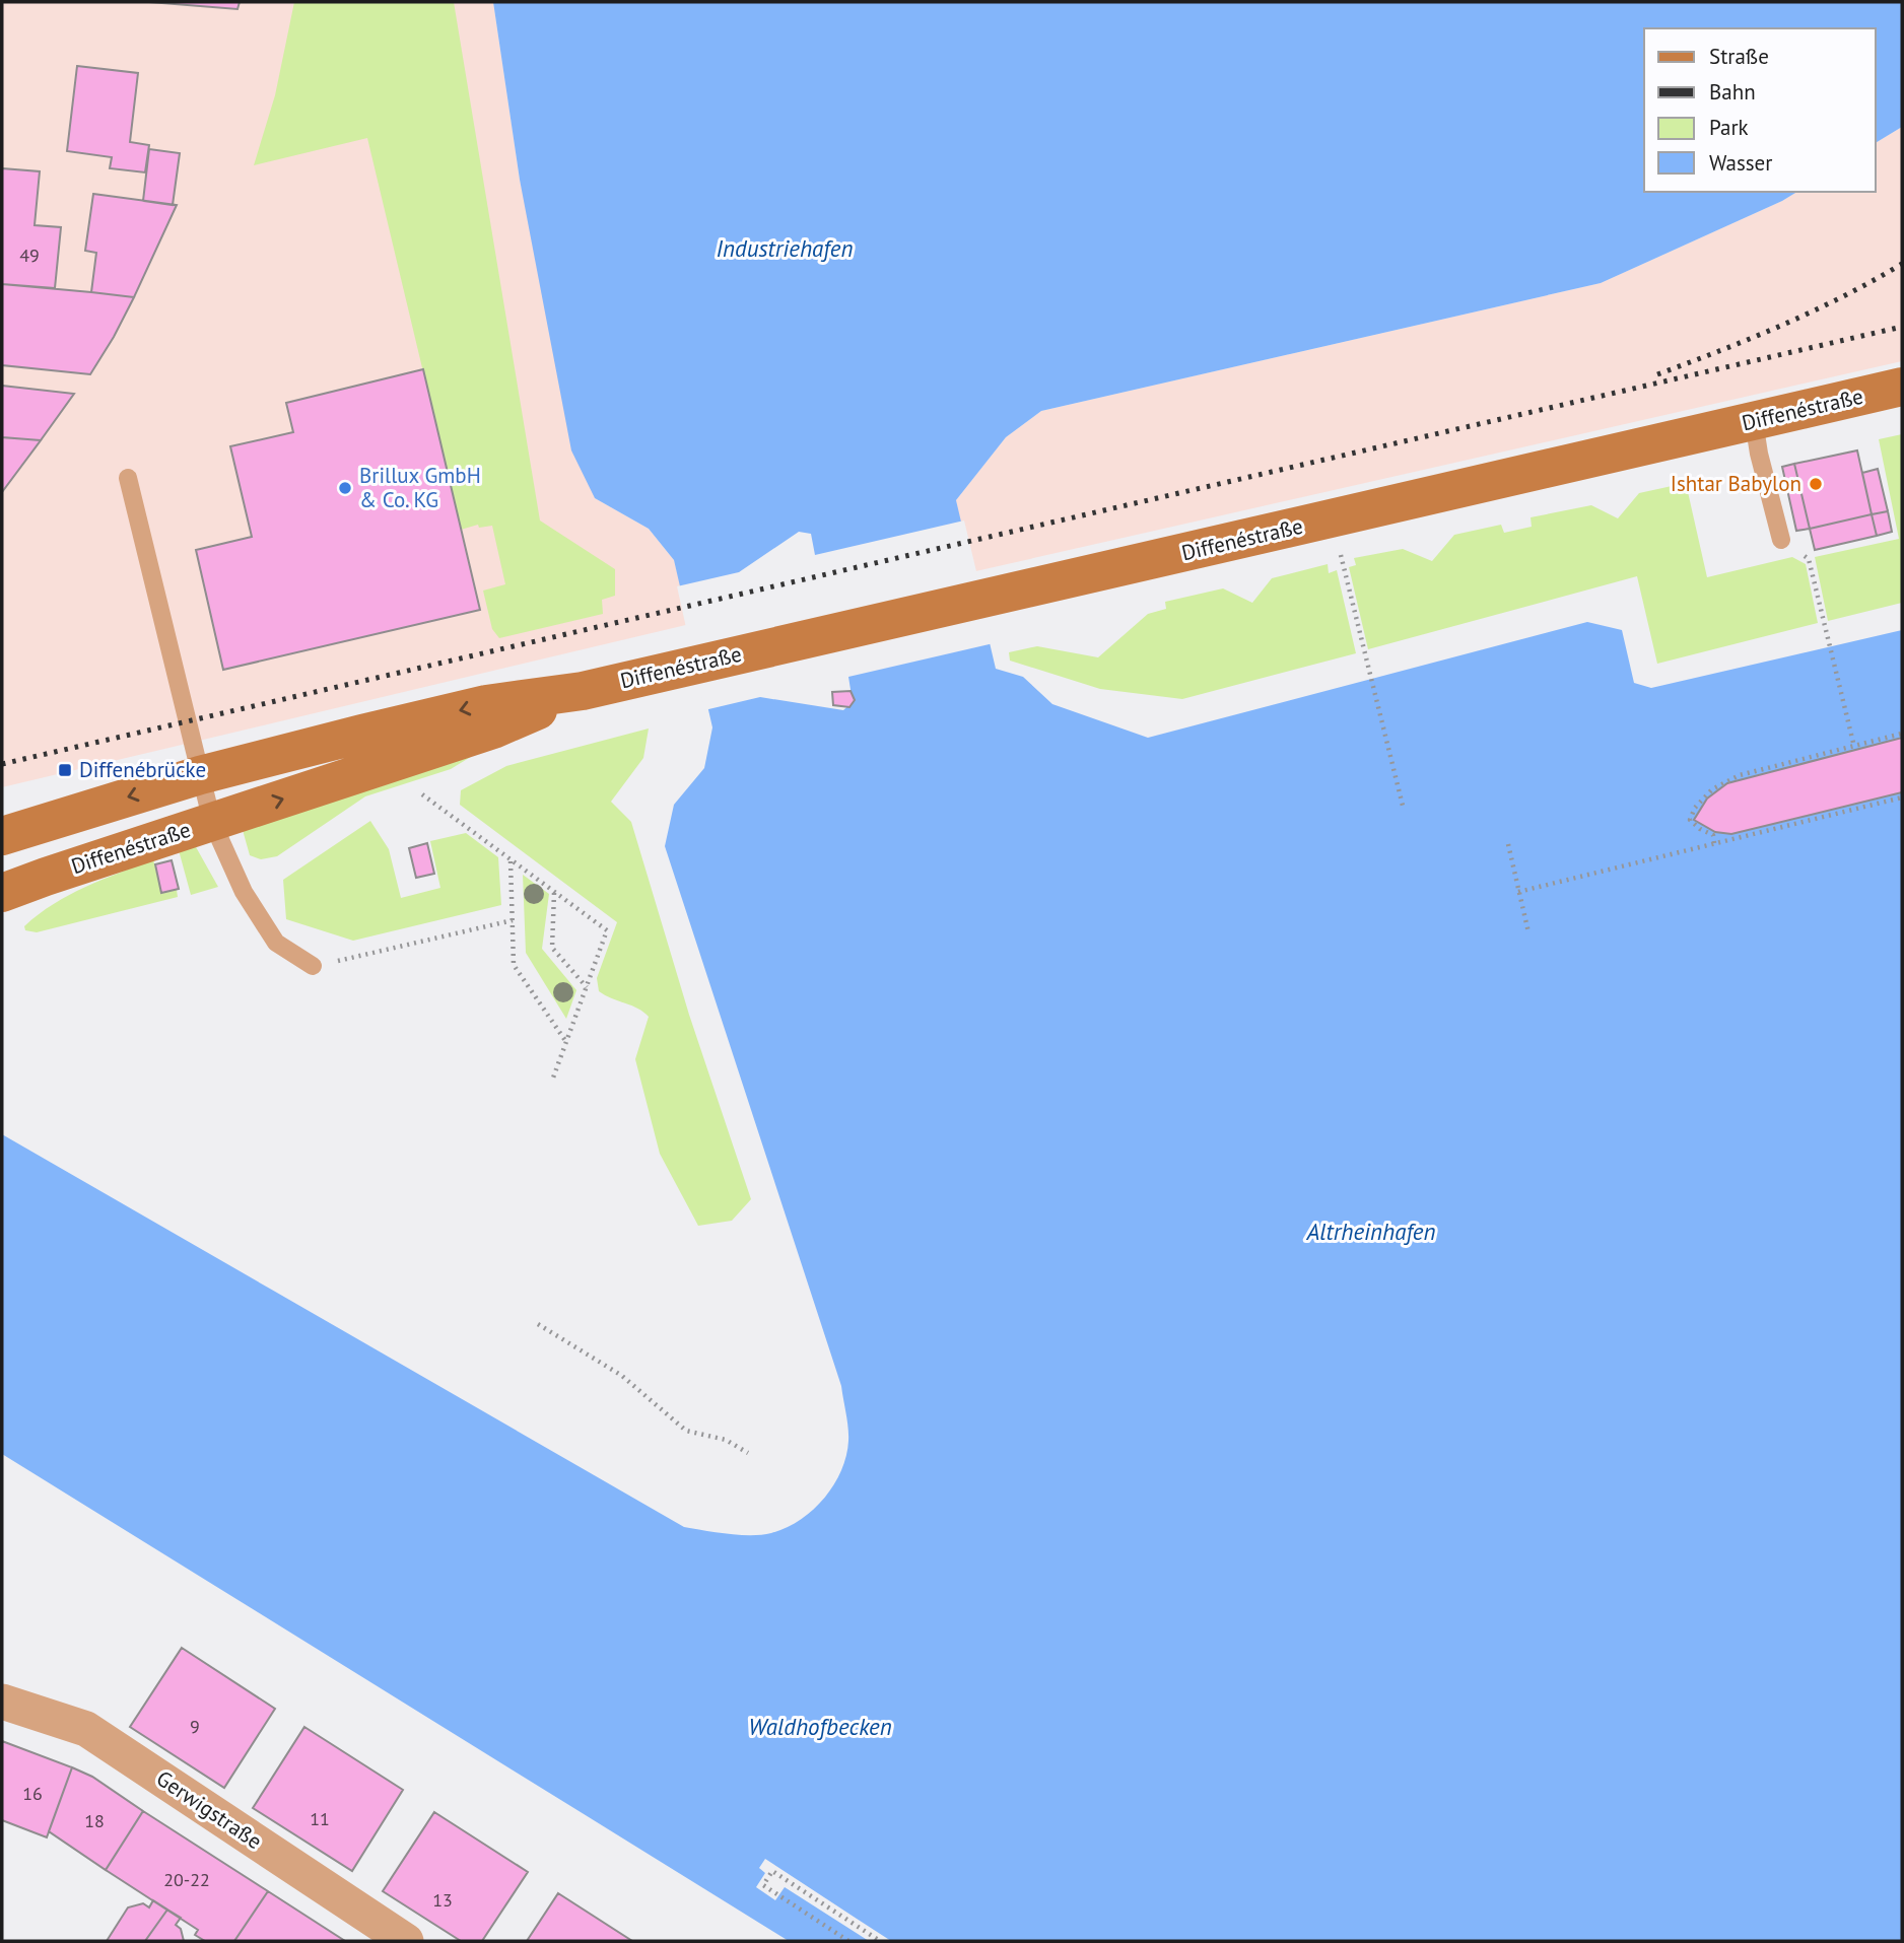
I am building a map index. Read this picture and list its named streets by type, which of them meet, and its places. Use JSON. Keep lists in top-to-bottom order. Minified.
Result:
{"streets":{"main road":["Diffenéstraße"],"street":["Gerwigstraße"]},"water":["Industriehafen","Altrheinhafen","Waldhofbecken"],"places":{"other":["Ishtar Babylon","Brillux GmbH & Co. KG"],"transit":["Diffenébrücke"]},"house_numbers":["49","9","16","11","18","20-22","13"],"legend":["Straße","Bahn","Park","Wasser"]}
